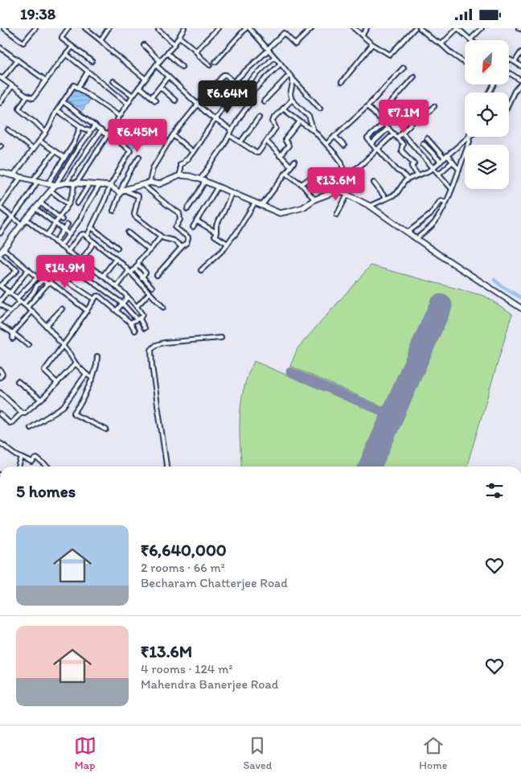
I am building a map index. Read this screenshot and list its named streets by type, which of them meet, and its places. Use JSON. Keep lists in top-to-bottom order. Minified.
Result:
{"north":"bottom left","page":{"status":"19:38","price":["₹6.64M","₹7.1M","₹6.45M","₹13.6M","₹14.9M"],"heading":"5 homes","list":[{"name":"₹6,640,000","note":"2 rooms · 66 m² · Becharam Chatterjee Road"},{"name":"₹13.6M","note":"4 rooms · 124 m² · Mahendra Banerjee Road"}],"tabs":["Map","Saved","Home"]}}
